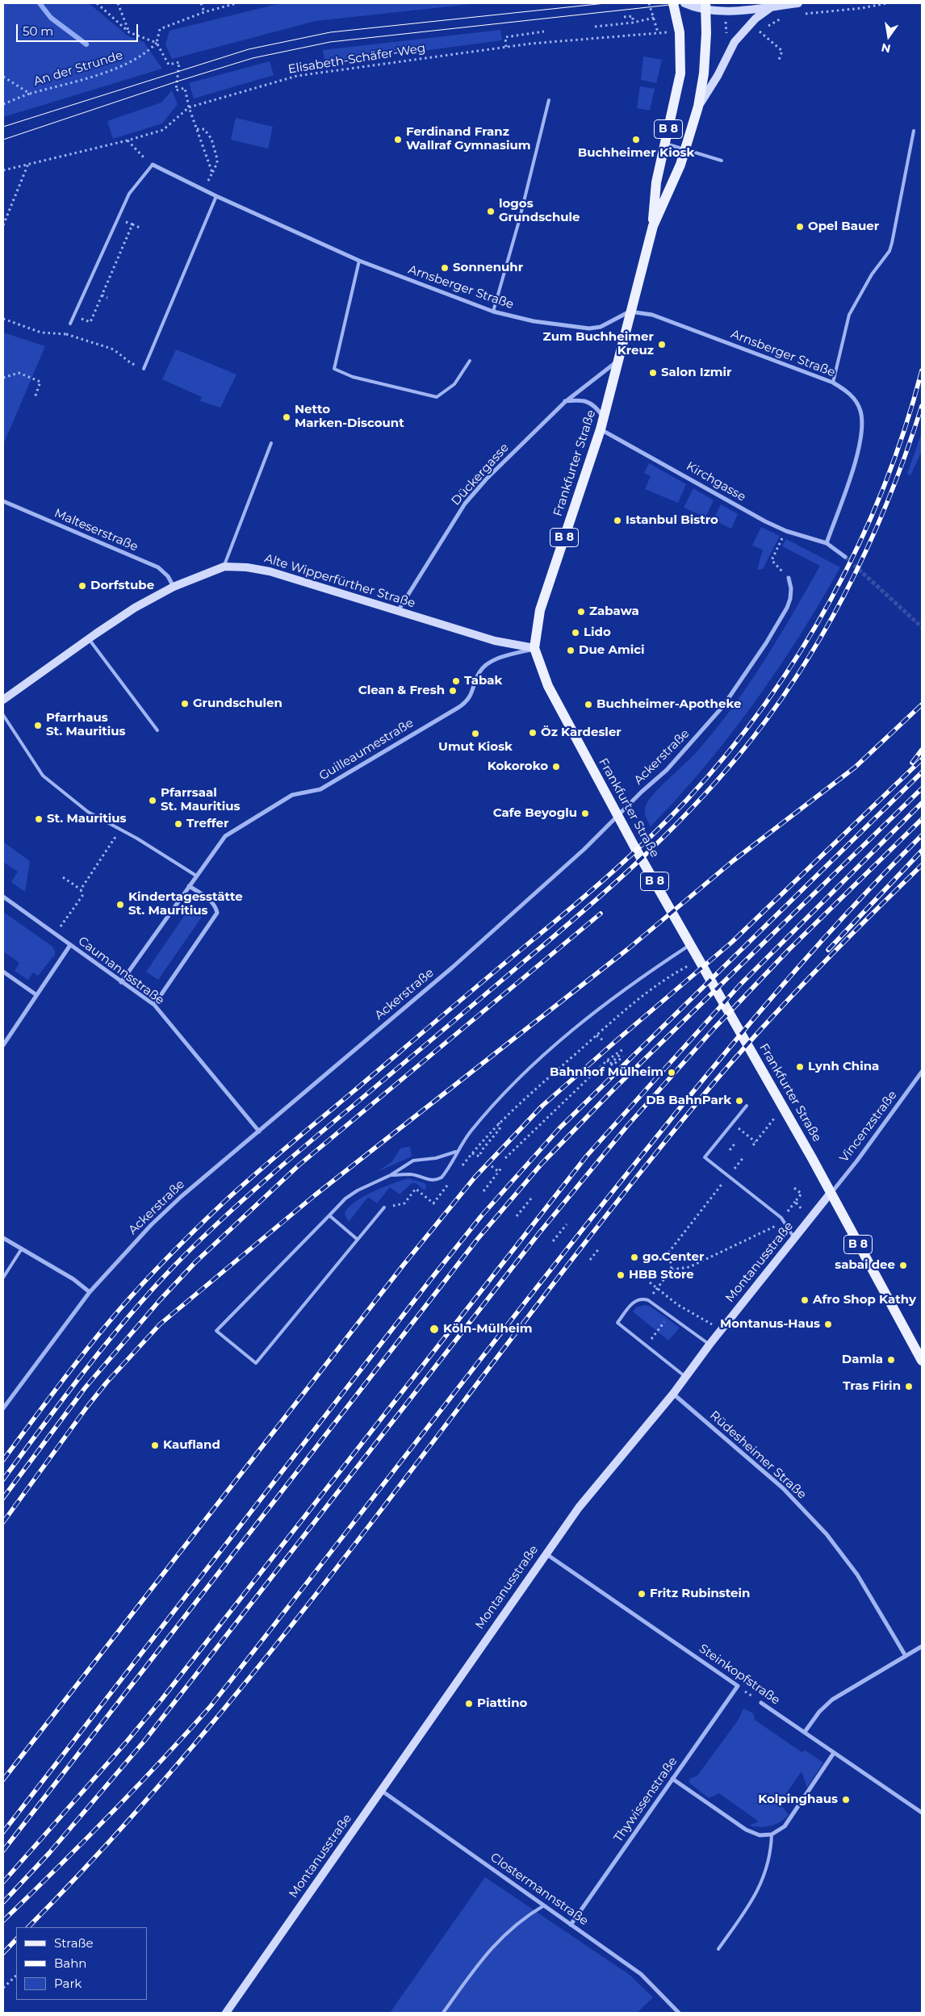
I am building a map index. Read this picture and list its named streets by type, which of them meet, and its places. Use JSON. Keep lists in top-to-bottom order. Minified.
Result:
{"streets":{"main road":["B 8","Frankfurter Straße"],"street":["Arnsberger Straße","Dückergasse","Kirchgasse","Malteserstraße","Alte Wipperfürther Straße","Guilleaumestraße","Ackerstraße","Caumannsstraße","Vincenzstraße","Montanusstraße","Rüdesheimer Straße","Steinkopfstraße","Thywissenstraße","Clostermannstraße"],"path":["Elisabeth-Schäfer-Weg","An der Strunde"]},"crossings":[["Arnsberger Straße","Frankfurter Straße"],["Arnsberger Straße","Kirchgasse"],["Frankfurter Straße","Dückergasse"],["Frankfurter Straße","Kirchgasse"],["Frankfurter Straße","Alte Wipperfürther Straße"],["Frankfurter Straße","Guilleaumestraße"],["Frankfurter Straße","Ackerstraße"],["Frankfurter Straße","Vincenzstraße"],["Frankfurter Straße","Montanusstraße"],["Dückergasse","Alte Wipperfürther Straße"],["Malteserstraße","Alte Wipperfürther Straße"],["Alte Wipperfürther Straße","Guilleaumestraße"],["Guilleaumestraße","Caumannsstraße"],["Ackerstraße","Caumannsstraße"],["Vincenzstraße","Montanusstraße"],["Montanusstraße","Rüdesheimer Straße"],["Montanusstraße","Steinkopfstraße"],["Montanusstraße","Clostermannstraße"],["Steinkopfstraße","Thywissenstraße"],["Thywissenstraße","Clostermannstraße"]],"places":["Ferdinand Franz Wallraf Gymnasium","Buchheimer Kiosk","logos Grundschule","Opel Bauer","Sonnenuhr","Zum Buchheimer Kreuz","Salon Izmir","Netto Marken-Discount","Istanbul Bistro","Dorfstube","Zabawa","Lido","Due Amici","Tabak","Clean & Fresh","Grundschulen","Buchheimer-Apotheke","Pfarrhaus St. Mauritius","Öz Kardesler","Umut Kiosk","Kokoroko","Pfarrsaal St. Mauritius","Cafe Beyoglu","St. Mauritius","Treffer","Kindertagesstätte St. Mauritius","Lynh China","Bahnhof Mülheim","DB BahnPark","go.Center","sabai dee","HBB Store","Afro Shop Kathy","Montanus-Haus","Köln-Mülheim","Damla","Tras Firin","Kaufland","Fritz Rubinstein","Piattino","Kolpinghaus"],"legend":["Straße","Bahn","Park"],"scale_bar":"50 m","north":"bottom"}
